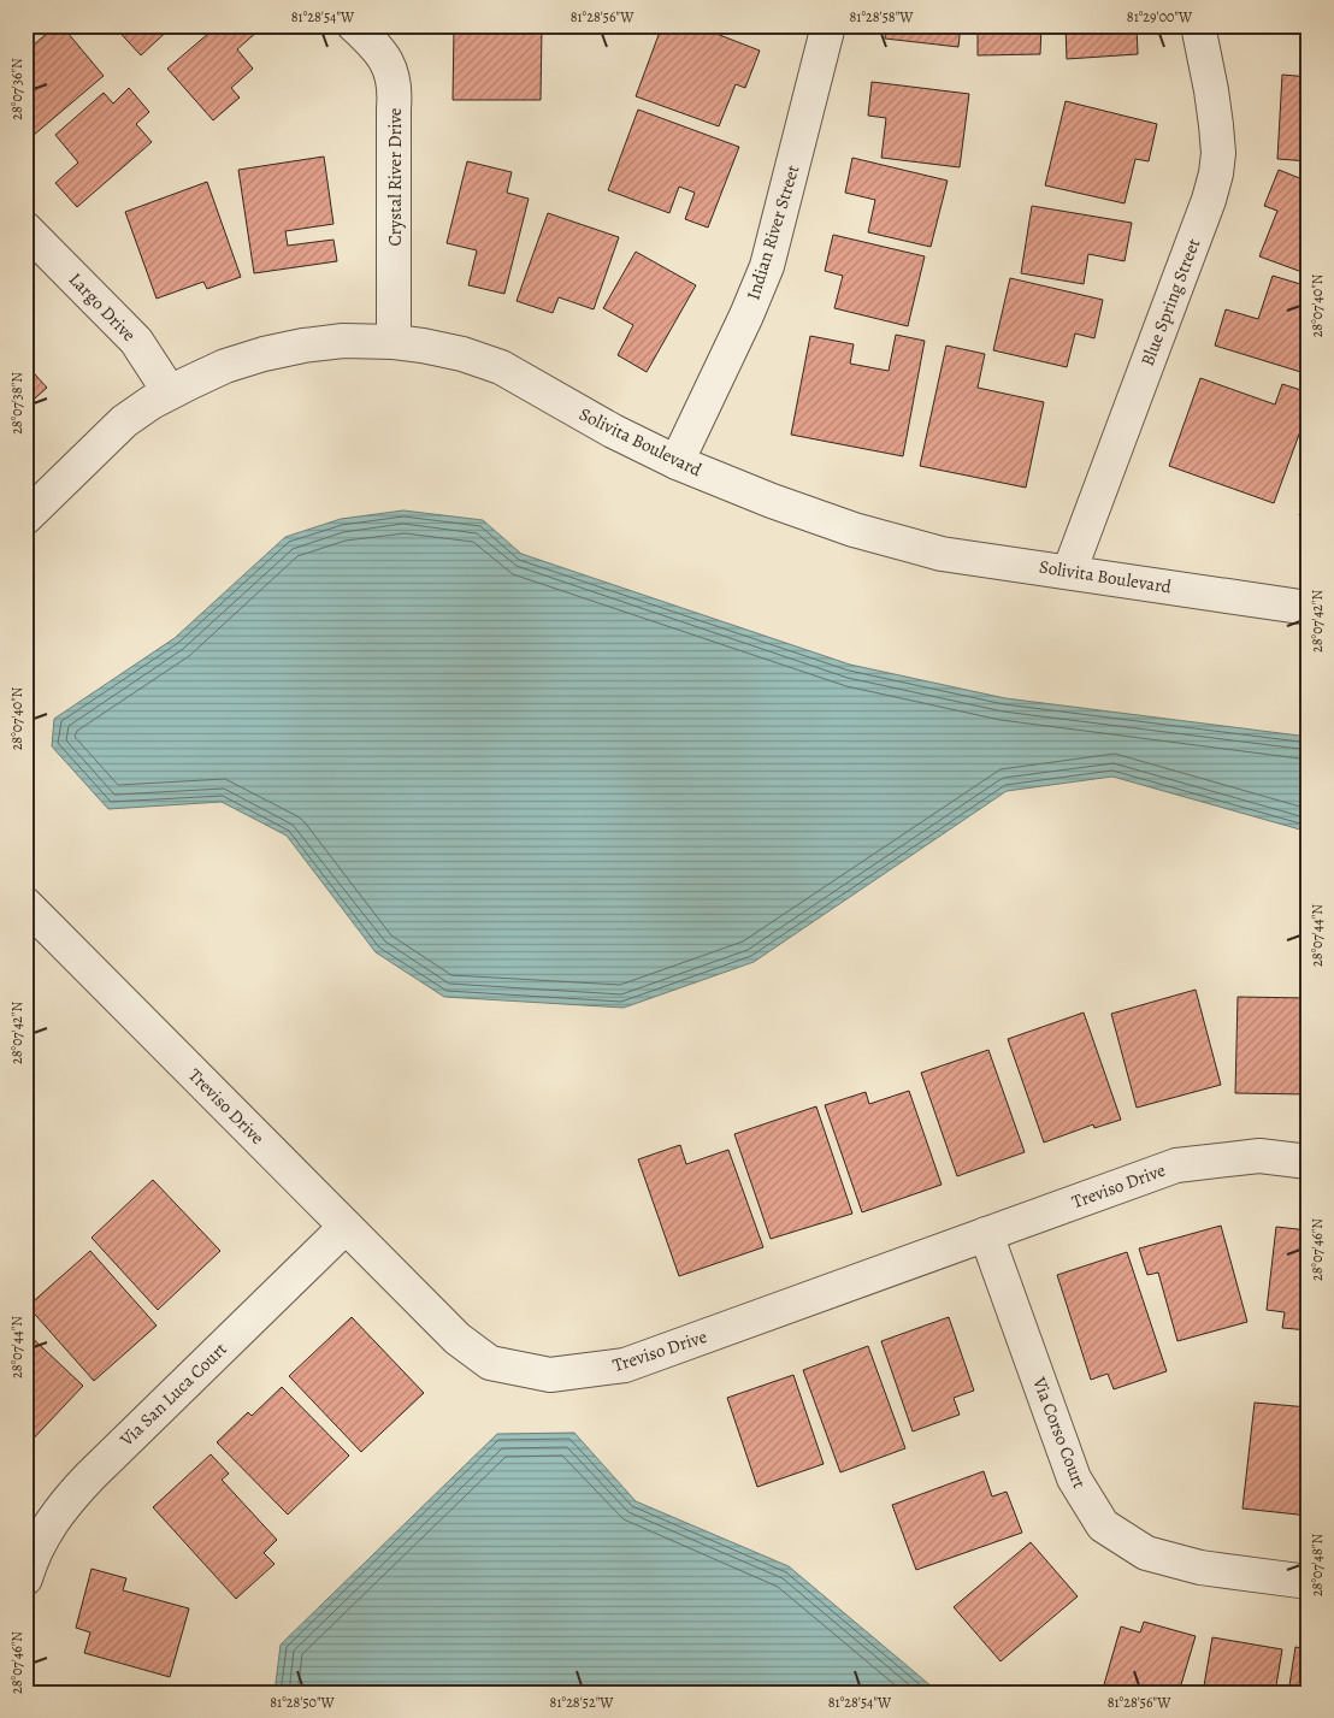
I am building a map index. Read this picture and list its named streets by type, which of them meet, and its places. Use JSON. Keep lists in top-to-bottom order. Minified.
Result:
{"streets":{"street":["Crystal River Drive","Indian River Street","Blue Spring Street","Largo Drive","Solivita Boulevard","Treviso Drive","Via San Luca Court","Via Corso Court"]},"crossings":[["Crystal River Drive","Solivita Boulevard"],["Indian River Street","Solivita Boulevard"],["Blue Spring Street","Solivita Boulevard"],["Largo Drive","Solivita Boulevard"],["Treviso Drive","Via San Luca Court"],["Treviso Drive","Via Corso Court"]],"coordinates":["81°28'54\"W","81°28'56\"W","81°28'58\"W","81°29'00\"W","28°07'36\"N","28°07'40\"N","28°07'38\"N","28°07'42\"N","28°07'44\"N","28°07'46\"N","28°07'48\"N","81°28'50\"W","81°28'52\"W"]}
